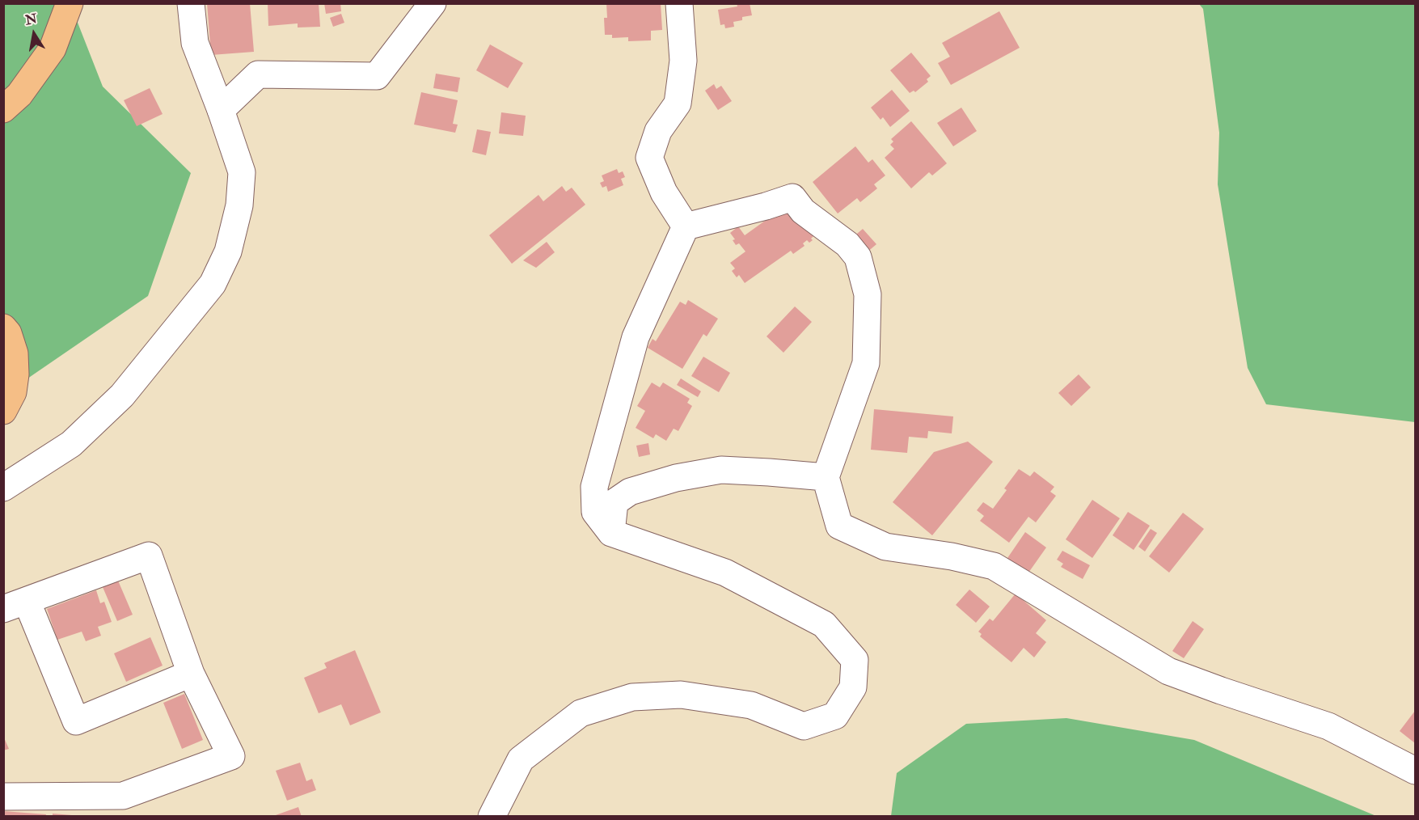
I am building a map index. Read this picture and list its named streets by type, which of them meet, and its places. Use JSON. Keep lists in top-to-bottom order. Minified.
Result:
{"north":"top"}
